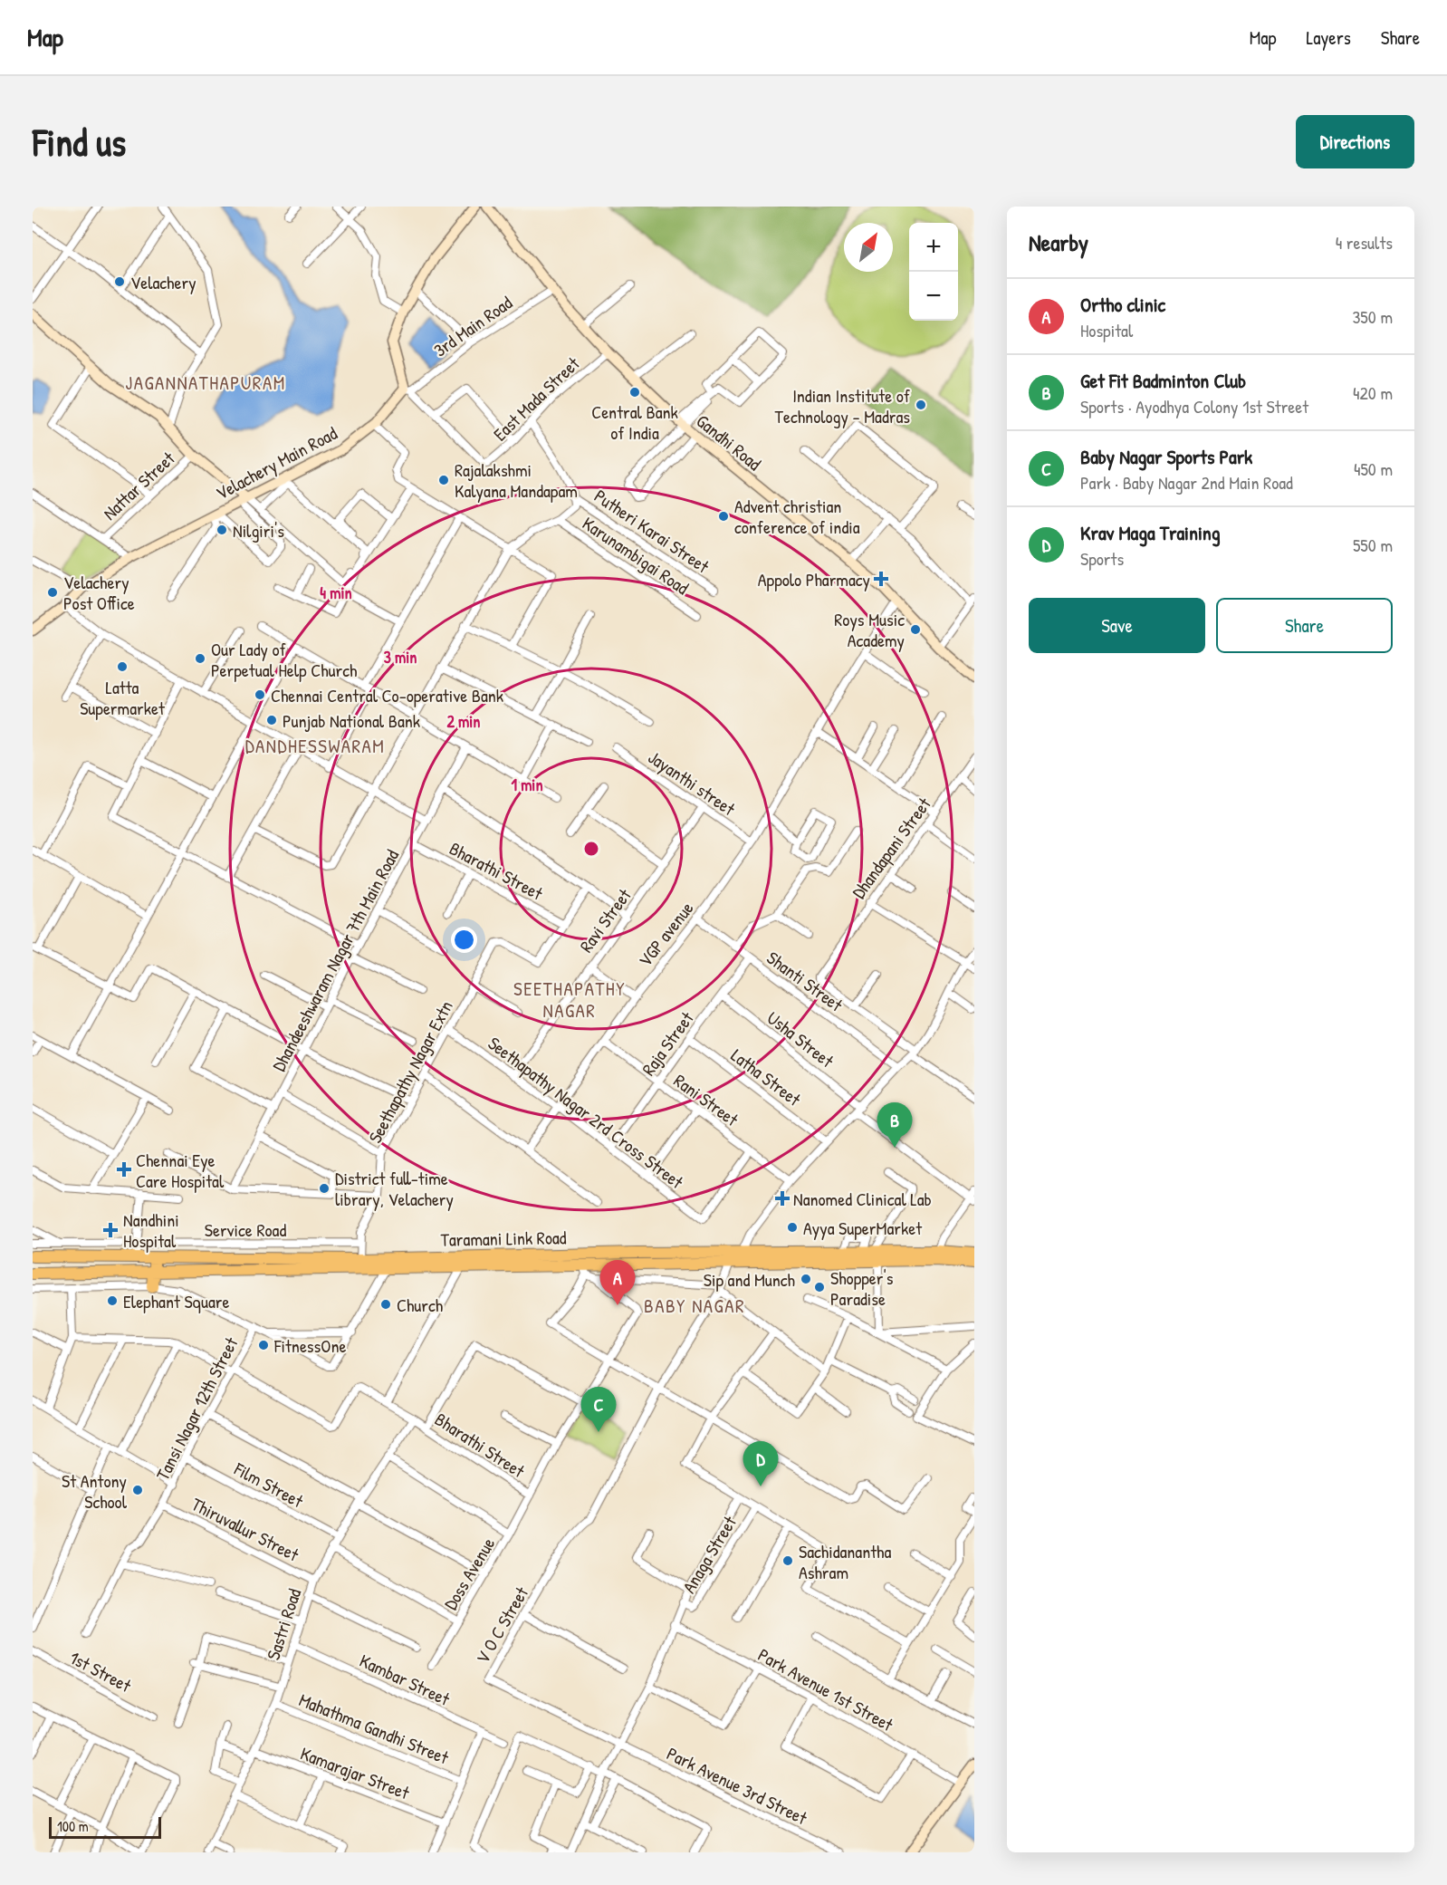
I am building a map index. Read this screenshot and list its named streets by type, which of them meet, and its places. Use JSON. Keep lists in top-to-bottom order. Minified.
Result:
{"streets":{"main road":["Taramani Link Road"],"street":["3rd Main Road","East Mada Street","Gandhi Road","Velachery Main Road","Nattar Street","Putheri Karai Street","Karunambigai Road","Jayanthi street","Dhandapani Street","Bharathi Street","Ravi Street","VGP avenue","Dhandeeshwaram Nagar 7th Main Road","Shanti Street","Usha Street","Raja Street","Seethapathy Nagar Extn","Latha Street","Rani Street","Seethapathy Nagar 2rd Cross Street","Service Road","Tansi Nagar 12th Street","Film Street","Thiruvallur Street","Anaga Street","Doss Avenue","Sastri Road","V O C Street","1st Street","Kambar Street","Park Avenue 1st Street","Mahathma Gandhi Street","Kamarajar Street","Park Avenue 3rd Street"]},"crossings":[["3rd Main Road","Gandhi Road"],["3rd Main Road","Velachery Main Road"],["East Mada Street","Gandhi Road"],["Gandhi Road","VGP avenue"],["Jayanthi street","Ravi Street"],["Jayanthi street","VGP avenue"],["Bharathi Street","Dhandeeshwaram Nagar 7th Main Road"],["Bharathi Street","Seethapathy Nagar Extn"],["Bharathi Street","Tansi Nagar 12th Street"],["Bharathi Street","Doss Avenue"],["Bharathi Street","Sastri Road"],["Ravi Street","Seethapathy Nagar 2rd Cross Street"],["VGP avenue","Shanti Street"],["VGP avenue","Rani Street"],["VGP avenue","Seethapathy Nagar 2rd Cross Street"],["Shanti Street","Raja Street"],["Usha Street","Raja Street"],["Raja Street","Latha Street"],["Raja Street","Rani Street"],["Raja Street","Seethapathy Nagar 2rd Cross Street"],["Seethapathy Nagar Extn","Seethapathy Nagar 2rd Cross Street"],["Seethapathy Nagar Extn","Service Road"],["Seethapathy Nagar Extn","Taramani Link Road"],["Rani Street","Seethapathy Nagar 2rd Cross Street"],["Taramani Link Road","V O C Street"],["Tansi Nagar 12th Street","Film Street"],["Tansi Nagar 12th Street","Thiruvallur Street"],["Film Street","Sastri Road"],["Thiruvallur Street","Sastri Road"],["Sastri Road","Kambar Street"],["Sastri Road","Mahathma Gandhi Street"],["Sastri Road","Kamarajar Street"],["V O C Street","Park Avenue 3rd Street"]],"districts":["JAGANNATHAPURAM","DANDHESSWARAM","SEETHAPATHY NAGAR","BABY NAGAR"],"places":{"other":["Velachery","Central Bank of India","Indian Institute of Technology - Madras","Rajalakshmi Kalyana Mandapam","Advent christian conference of india","Nilgiri's","Velachery Post Office","Roys Music Academy","Our Lady of Perpetual Help Church","Latta Supermarket","Chennai Central Co-operative Bank","Punjab National Bank","District full-time library, Velachery","Ayya SuperMarket","Sip and Munch","Shopper's Paradise","Elephant Square","Church","FitnessOne","St Antony School","Sachidanantha Ashram"],"health":["Appolo Pharmacy","Chennai Eye Care Hospital","Nanomed Clinical Lab","Nandhini Hospital"]},"scale_bar":"100 m","north":"top right","page":{"header":"Map","nav":["Map","Layers","Share"],"buttons":["Directions",["Save","Share"]],"title":"Find us","heading":["Nearby","4 results"],"map_buttons":["+","−"],"list":[{"mark":"A","name":"Ortho clinic","note":"Hospital","value":"350 m"},{"mark":"B","name":"Get Fit Badminton Club","note":"Sports · Ayodhya Colony 1st Street","value":"420 m"},{"mark":"C","name":"Baby Nagar Sports Park","note":"Park · Baby Nagar 2nd Main Road","value":"450 m"},{"mark":"D","name":"Krav Maga Training","note":"Sports","value":"550 m"}],"pins":["B","A","C","D"],"scale":"100 m"},"rings":["4 min","3 min","2 min","1 min"]}
